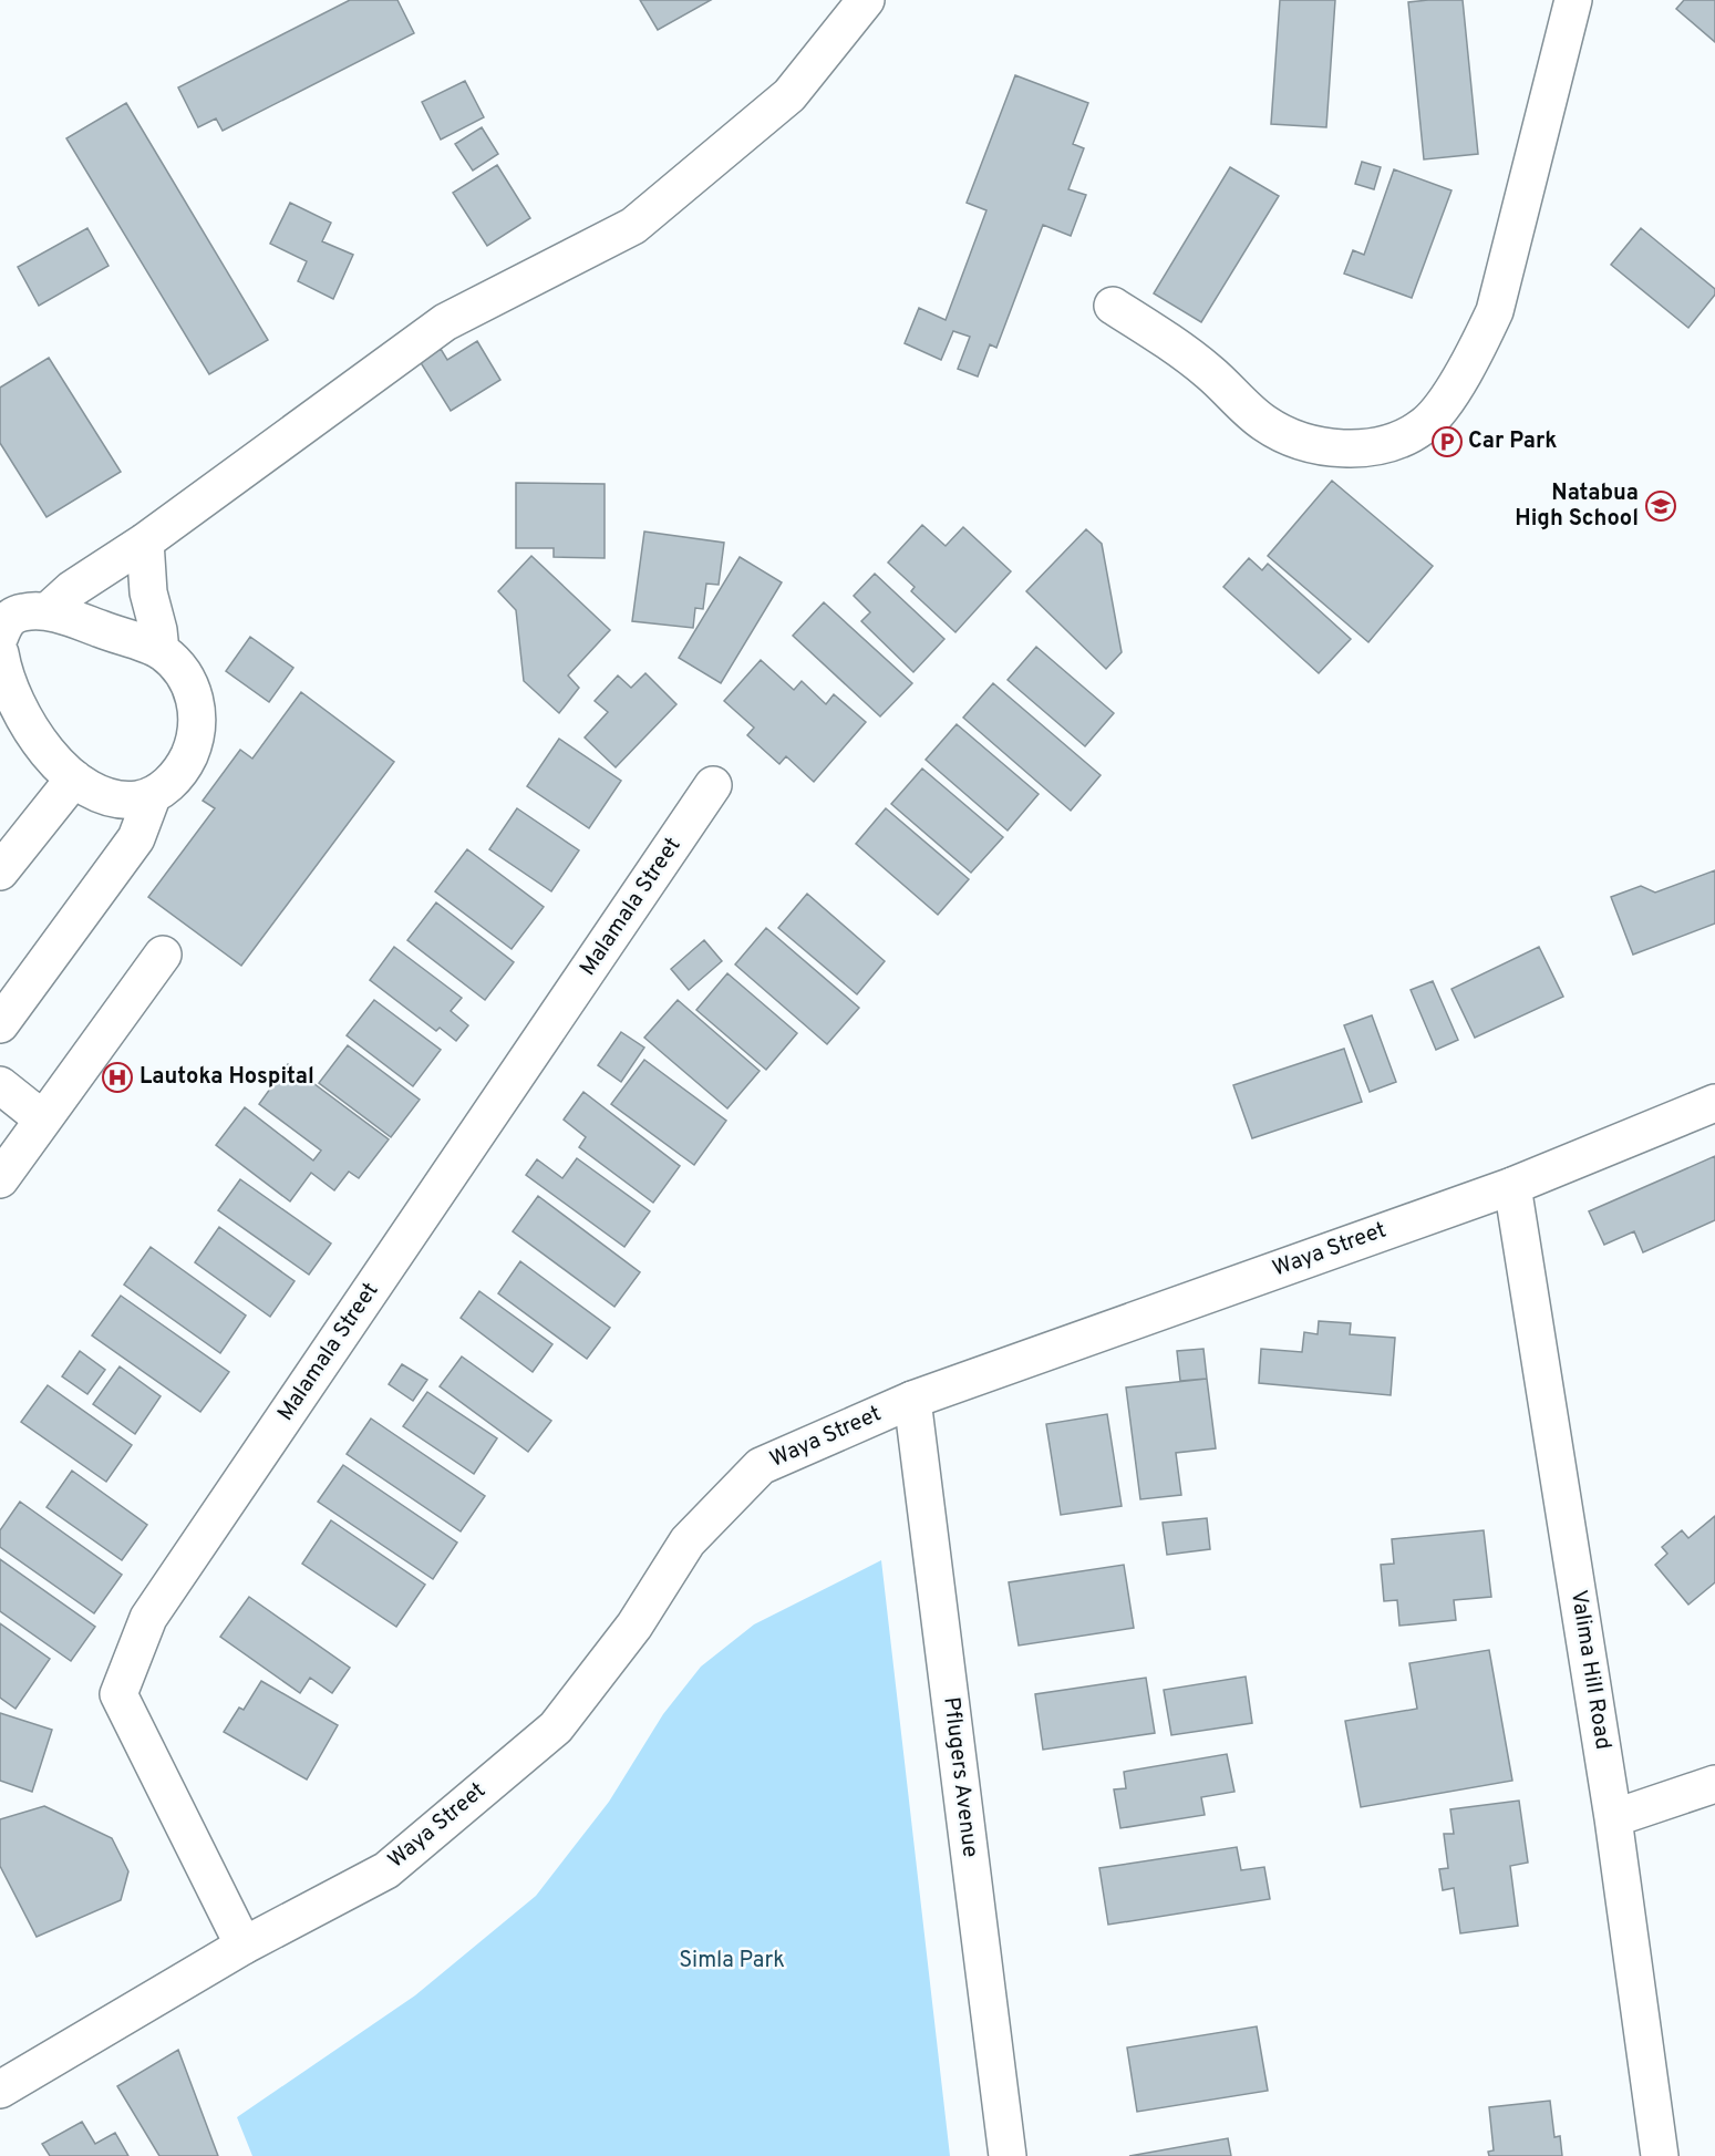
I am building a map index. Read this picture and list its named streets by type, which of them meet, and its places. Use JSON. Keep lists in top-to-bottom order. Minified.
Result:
{"streets":{"street":["Malamala Street","Waya Street","Valima Hill Road","Pflugers Avenue"]},"crossings":[["Malamala Street","Waya Street"],["Waya Street","Valima Hill Road"],["Waya Street","Pflugers Avenue"]],"parks":["Simla Park"],"places":{"parking":["Car Park"],"school or university":["Natabua High School"],"hospital":["Lautoka Hospital"]}}
